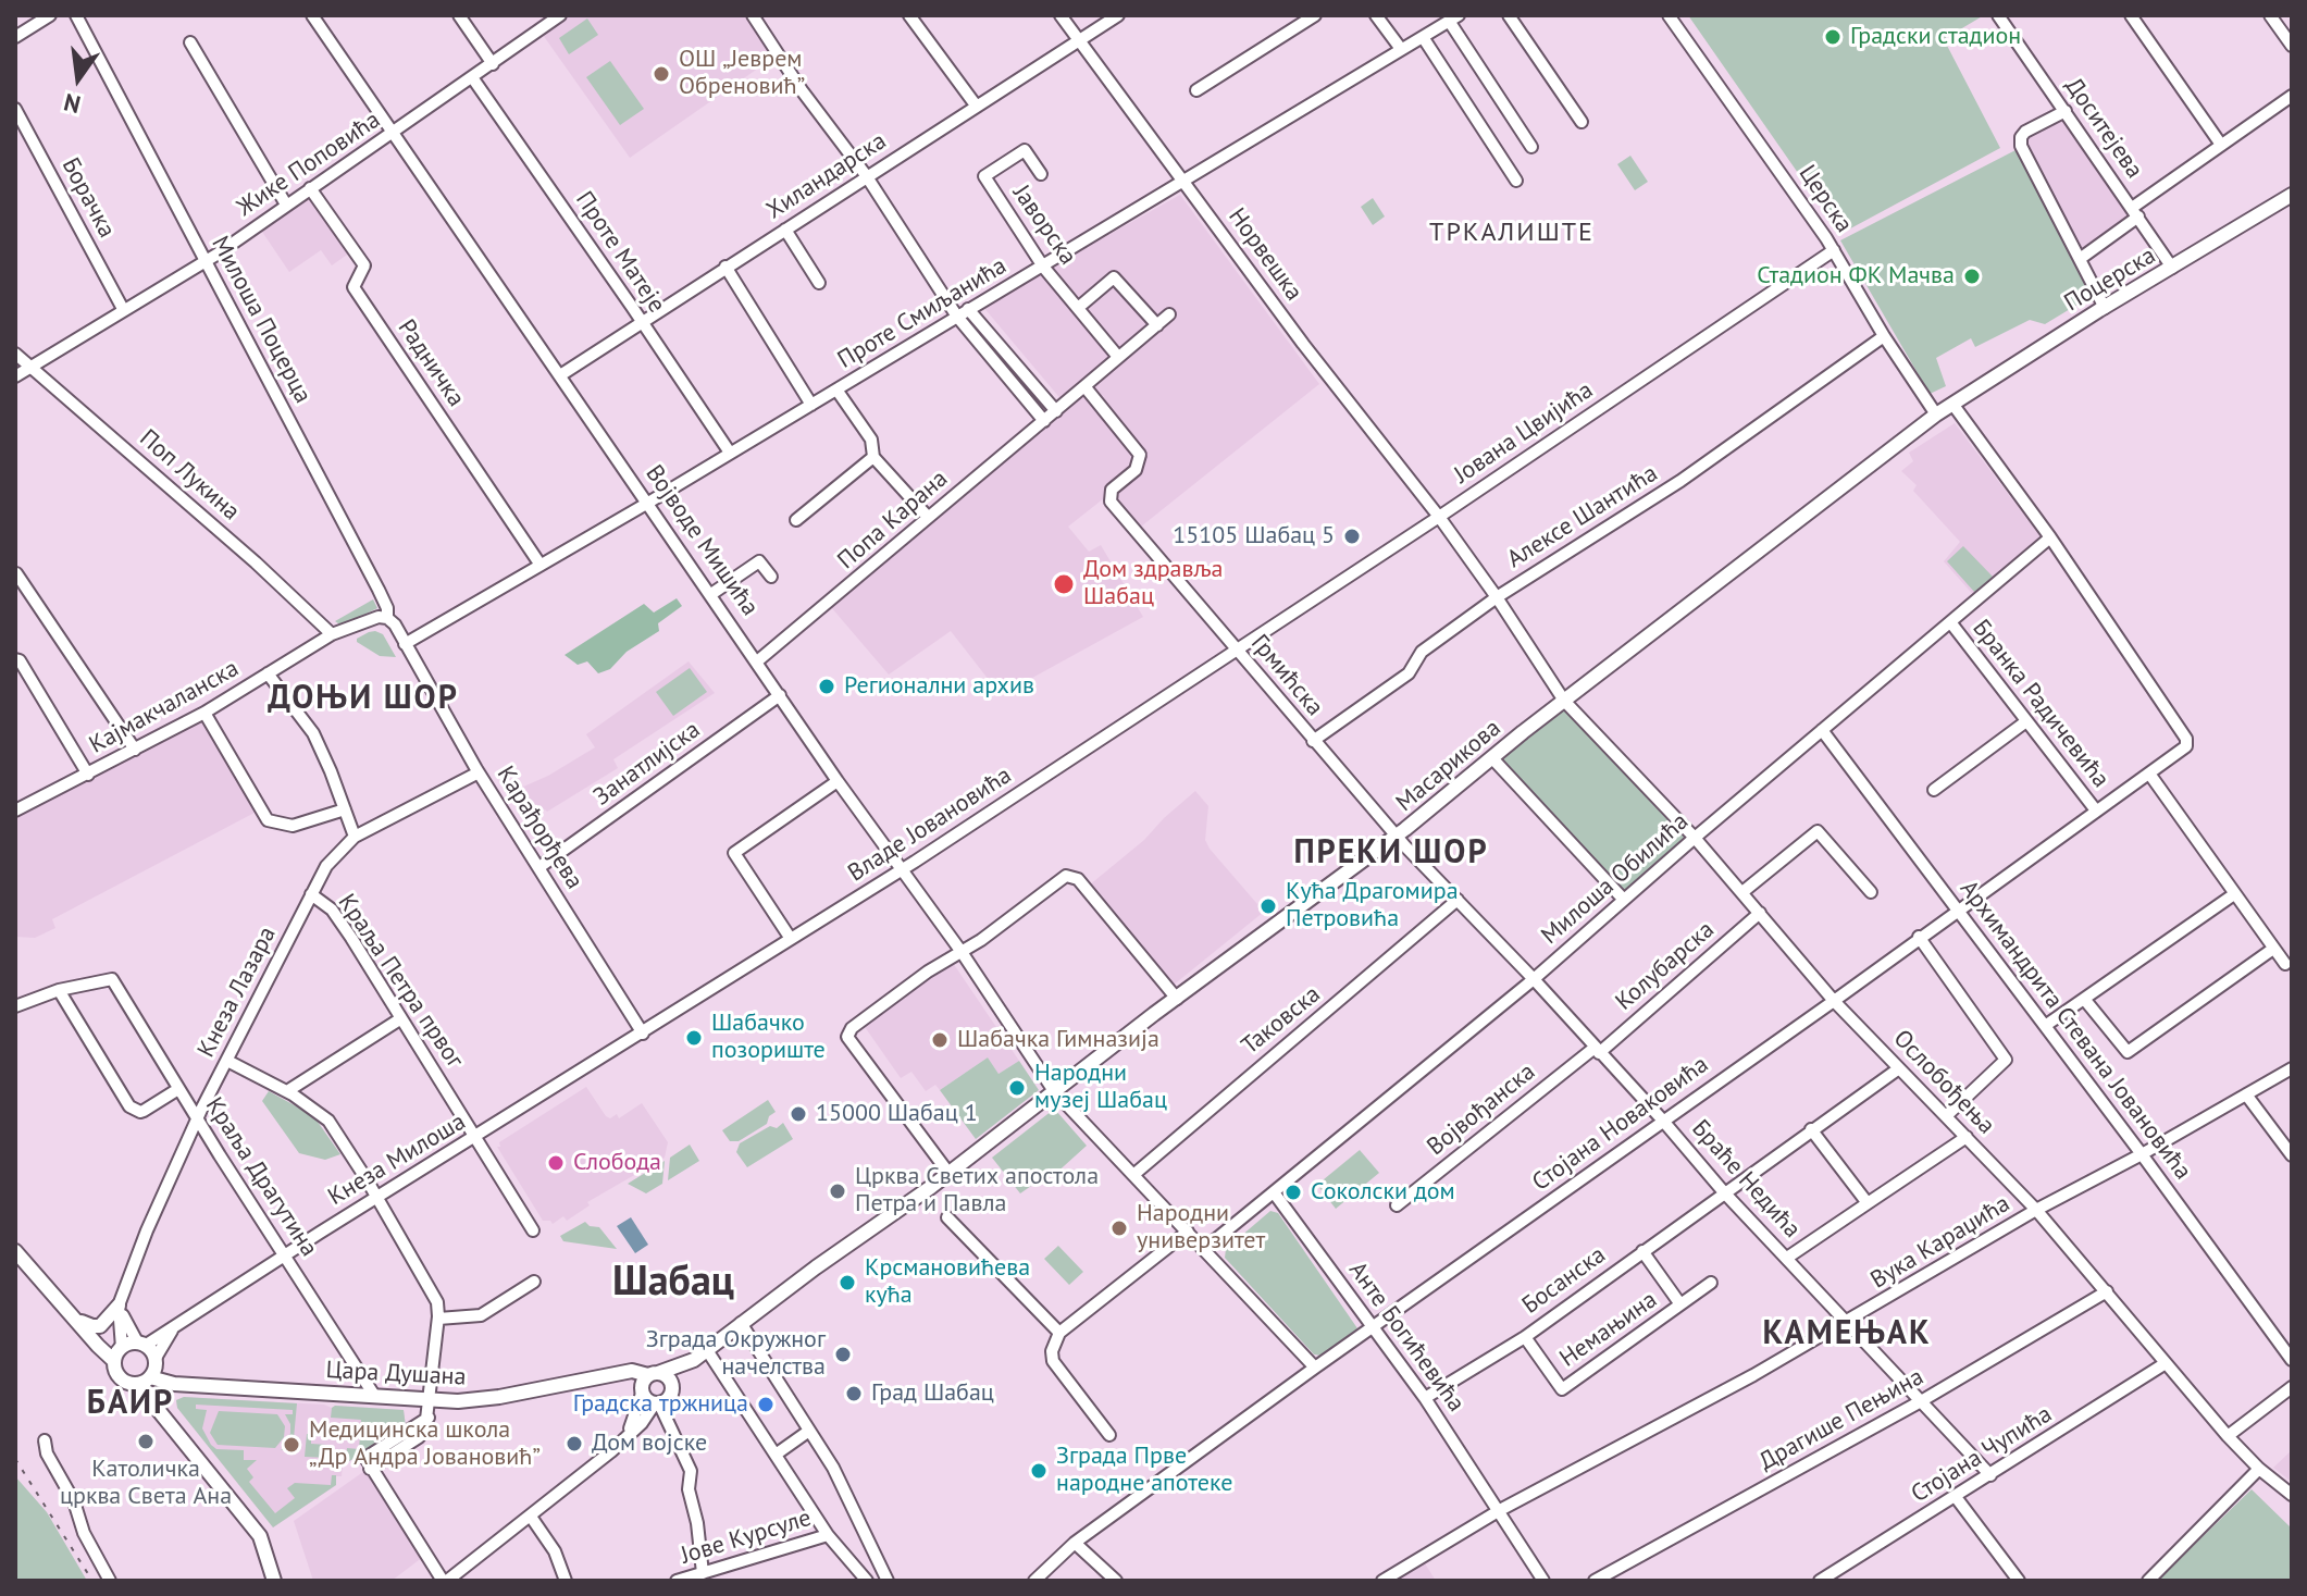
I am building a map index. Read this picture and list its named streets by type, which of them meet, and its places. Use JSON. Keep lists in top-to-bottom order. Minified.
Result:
{"streets":{"main road":["Поцерска","Масарикова","Цара Душана"],"street":["Доситејева","Жике Поповића","Хиландарска","Борачка","Церска","Јаворска","Проте Матеје","Норвешка","Проте Смиљанића","Милоша Поцерца","Радничка","Јована Цвијића","Поп Лукина","Алексе Шантића","Попа Карана","Војводе Мишића","Грмићска","Бранка Радичевића","Кајмакчаланска","Занатлијска","Владе Јовановића","Карађорђева","Милоша Обилића","Колубарска","Краља Петра првог","Кнеза Лазара","Таковска","Архимандрита Стевана Јовановића","Ослобођења","Војвођанска","Стојана Новаковића","Кнеза Милоша","Краља Драгутина","Браће Недића","Вука Караџића","Босанска","Немањина","Анте Богићевића","Драгише Пењина","Стојана Чупића","Јове Курсуле"]},"crossings":[["Доситејева","Поцерска"],["Жике Поповића","Борачка"],["Жике Поповића","Проте Матеје"],["Жике Поповића","Милоша Поцерца"],["Жике Поповића","Радничка"],["Жике Поповића","Поп Лукина"],["Жике Поповића","Војводе Мишића"],["Хиландарска","Проте Матеје"],["Хиландарска","Норвешка"],["Хиландарска","Војводе Мишића"],["Церска","Јована Цвијића"],["Церска","Алексе Шантића"],["Церска","Масарикова"],["Јаворска","Проте Смиљанића"],["Јаворска","Попа Карана"],["Проте Матеје","Проте Смиљанића"],["Норвешка","Проте Смиљанића"],["Норвешка","Јована Цвијића"],["Норвешка","Алексе Шантића"],["Норвешка","Ослобођења"],["Поцерска","Масарикова"],["Проте Смиљанића","Милоша Поцерца"],["Проте Смиљанића","Радничка"],["Проте Смиљанића","Војводе Мишића"],["Проте Смиљанића","Карађорђева"],["Милоша Поцерца","Кајмакчаланска"],["Милоша Поцерца","Карађорђева"],["Јована Цвијића","Грмићска"],["Јована Цвијића","Владе Јовановића"],["Поп Лукина","Кајмакчаланска"],["Алексе Шантића","Грмићска"],["Алексе Шантића","Ослобођења"],["Попа Карана","Војводе Мишића"],["Попа Карана","Грмићска"],["Војводе Мишића","Занатлијска"],["Војводе Мишића","Масарикова"],["Војводе Мишића","Владе Јовановића"],["Војводе Мишића","Милоша Обилића"],["Војводе Мишића","Таковска"],["Војводе Мишића","Стојана Новаковића"],["Грмићска","Масарикова"],["Грмићска","Владе Јовановића"],["Грмићска","Браће Недића"],["Бранка Радичевића","Милоша Обилића"],["Бранка Радичевића","Стојана Новаковића"],["Занатлијска","Карађорђева"],["Масарикова","Ослобођења"],["Масарикова","Браће Недића"],["Масарикова","Цара Душана"],["Владе Јовановића","Карађорђева"],["Владе Јовановића","Кнеза Милоша"],["Карађорђева","Кнеза Лазара"],["Карађорђева","Кнеза Милоша"],["Милоша Обилића","Архимандрита Стевана Јовановића"],["Милоша Обилића","Ослобођења"],["Милоша Обилића","Стојана Новаковића"],["Милоша Обилића","Браће Недића"],["Милоша Обилића","Анте Богићевића"],["Колубарска","Ослобођења"],["Колубарска","Војвођанска"],["Колубарска","Браће Недића"],["Краља Петра првог","Кнеза Лазара"],["Краља Петра првог","Кнеза Милоша"],["Кнеза Лазара","Краља Драгутина"],["Таковска","Браће Недића"],["Архимандрита Стевана Јовановића","Стојана Новаковића"],["Архимандрита Стевана Јовановића","Вука Караџића"],["Ослобођења","Стојана Новаковића"],["Ослобођења","Вука Караџића"],["Ослобођења","Босанска"],["Ослобођења","Драгише Пењина"],["Ослобођења","Стојана Чупића"],["Војвођанска","Браће Недића"],["Стојана Новаковића","Браће Недића"],["Стојана Новаковића","Анте Богићевића"],["Кнеза Милоша","Краља Драгутина"],["Кнеза Милоша","Цара Душана"],["Краља Драгутина","Цара Душана"],["Браће Недића","Вука Караџића"],["Браће Недића","Босанска"],["Браће Недића","Драгише Пењина"],["Браће Недића","Стојана Чупића"],["Вука Караџића","Анте Богићевића"],["Босанска","Немањина"],["Босанска","Анте Богићевића"]],"districts":["ТРКАЛИШТЕ","ДОЊИ ШОР","ПРЕКИ ШОР","Шабац","КАМЕЊАК","БАИР"],"places":["Градски стадион","ОШ „Јеврем Обреновић”","Стадион ФК Мачва","15105 Шабац 5","Дом здравља Шабац","Регионални архив","Кућа Драгомира Петровића","Шабачко позориште","Шабачка Гимназија","Народни музеј Шабац","15000 Шабац 1","Слобода","Црква Светих апостола Петра и Павла","Соколски дом","Народни универзитет","Крсмановићева кућа","Зграда Окружног начелства","Град Шабац","Градска тржница","Католичка црква Света Ана","Дом војске","Медицинска школа „Др Андра Јовановић”","Зграда Прве народне апотеке"],"north":"bottom"}
